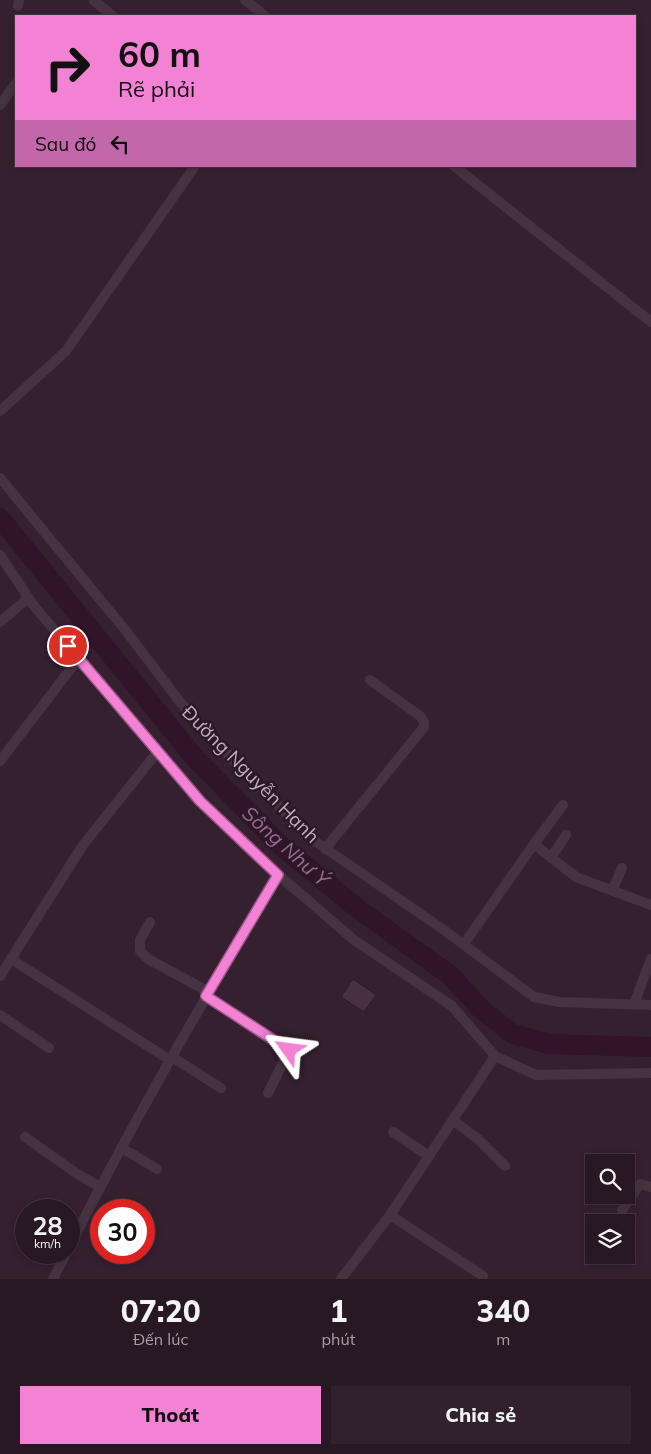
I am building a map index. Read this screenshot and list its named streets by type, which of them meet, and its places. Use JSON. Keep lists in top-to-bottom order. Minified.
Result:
{"streets":{"street":["Đường Nguyễn Hạnh"]},"water":["Sông Như Ý"],"page":{"turn":["60 m","Rẽ phải"],"then":"Sau đó","speed":"28 km/h","limit":"30","eta":["07:20","Đến lúc","1","phút","340","m"],"buttons":["Thoát","Chia sẻ"]}}
